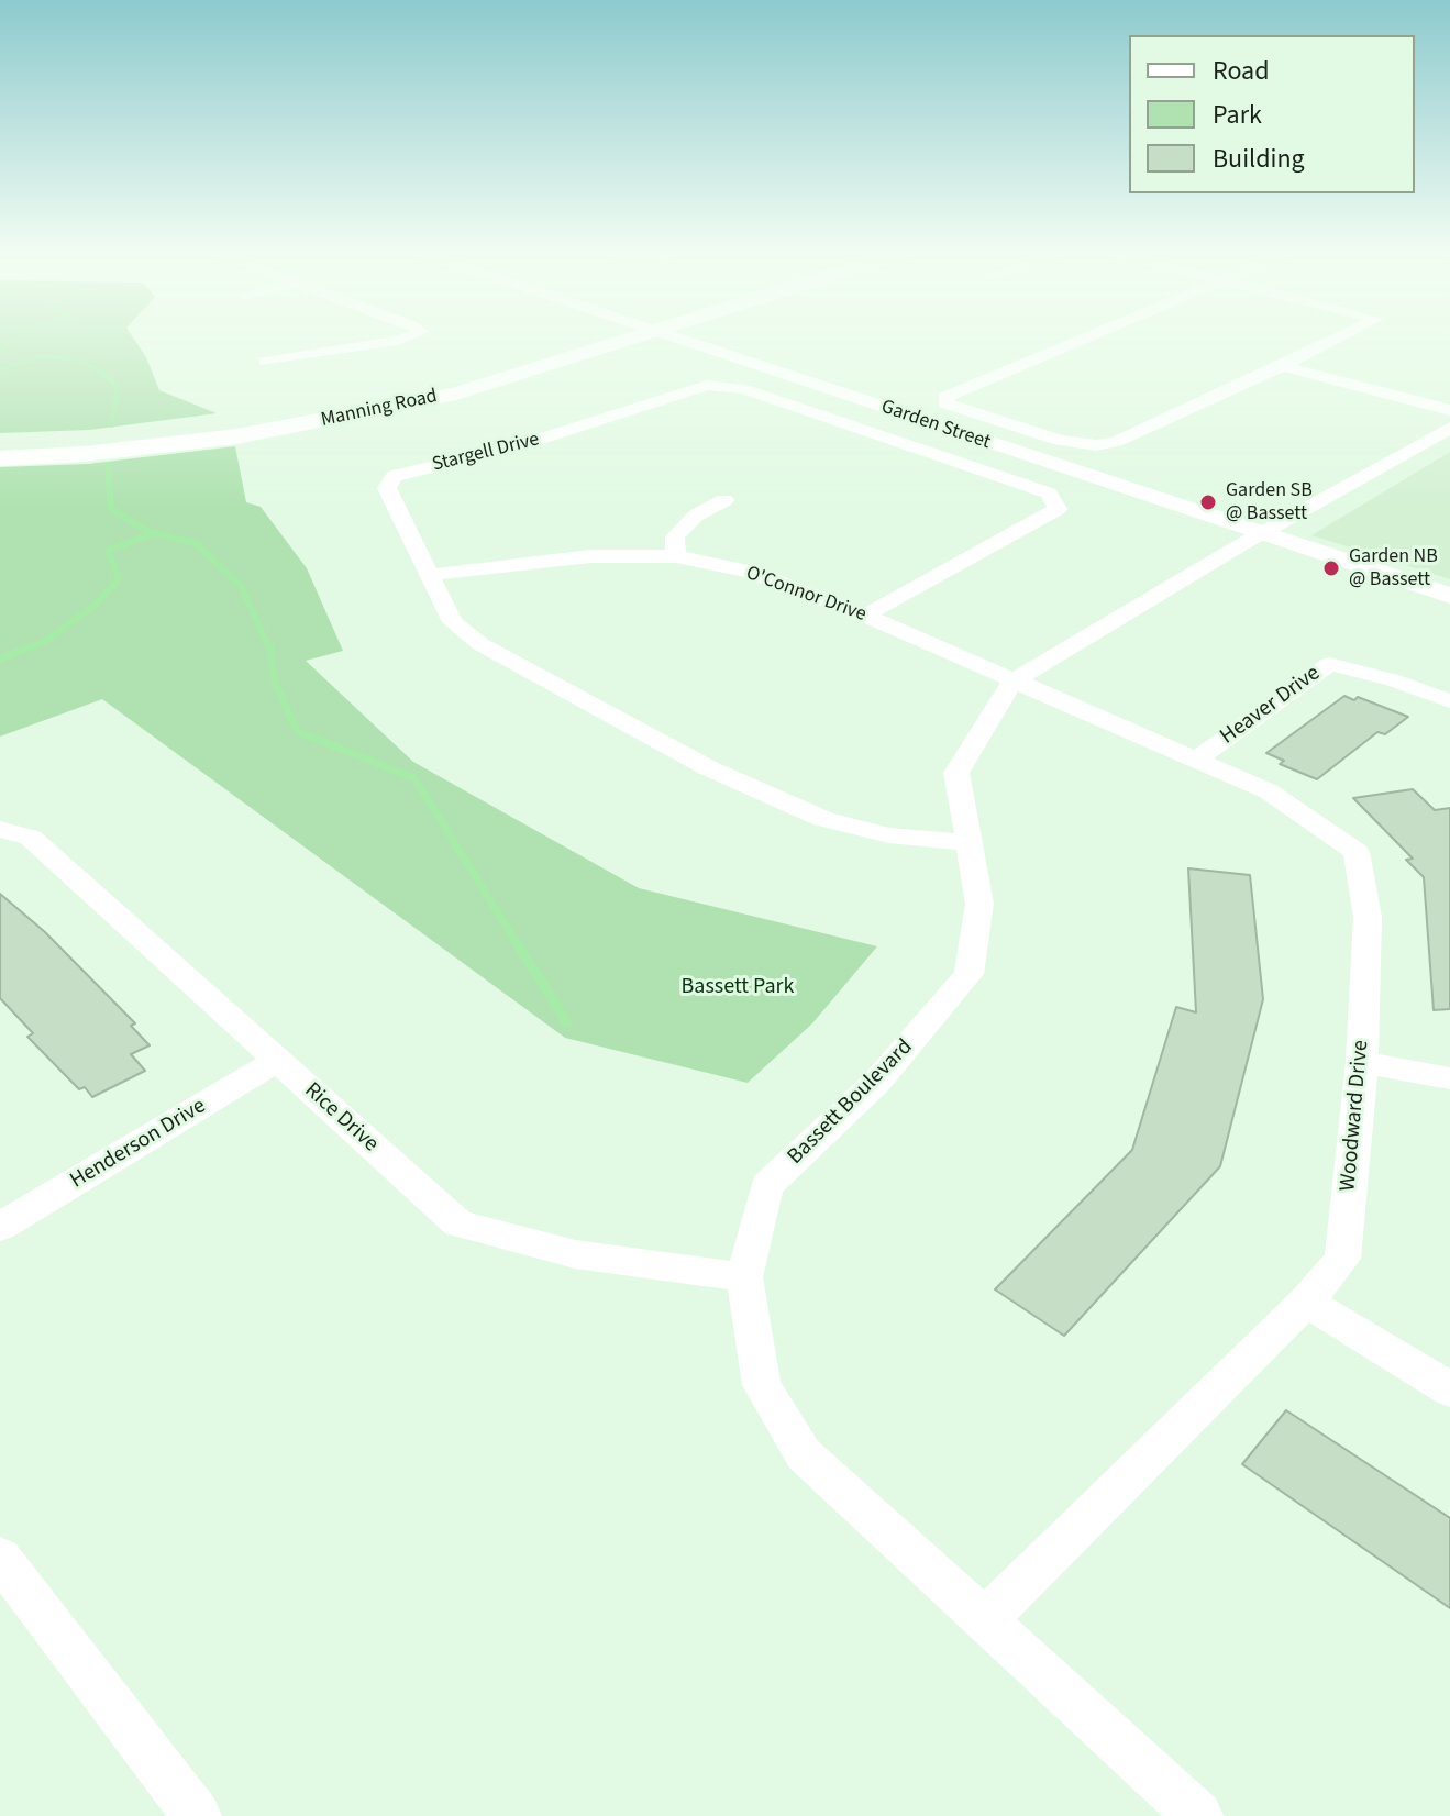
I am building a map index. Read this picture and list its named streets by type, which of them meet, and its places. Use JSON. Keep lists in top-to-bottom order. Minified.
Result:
{"streets":{"main road":["Manning Road"],"street":["Garden Street","Stargell Drive","O'Connor Drive","Heaver Drive","Bassett Boulevard","Woodward Drive","Rice Drive","Henderson Drive"]},"crossings":[["Garden Street","Bassett Boulevard"],["Stargell Drive","O'Connor Drive"],["Stargell Drive","Bassett Boulevard"],["O'Connor Drive","Bassett Boulevard"],["O'Connor Drive","Woodward Drive"],["Heaver Drive","Woodward Drive"],["Bassett Boulevard","Woodward Drive"],["Bassett Boulevard","Rice Drive"],["Rice Drive","Henderson Drive"]],"parks":["Bassett Park"],"places":["Garden SB @ Bassett","Garden NB @ Bassett"],"legend":["Road","Park","Building"]}
